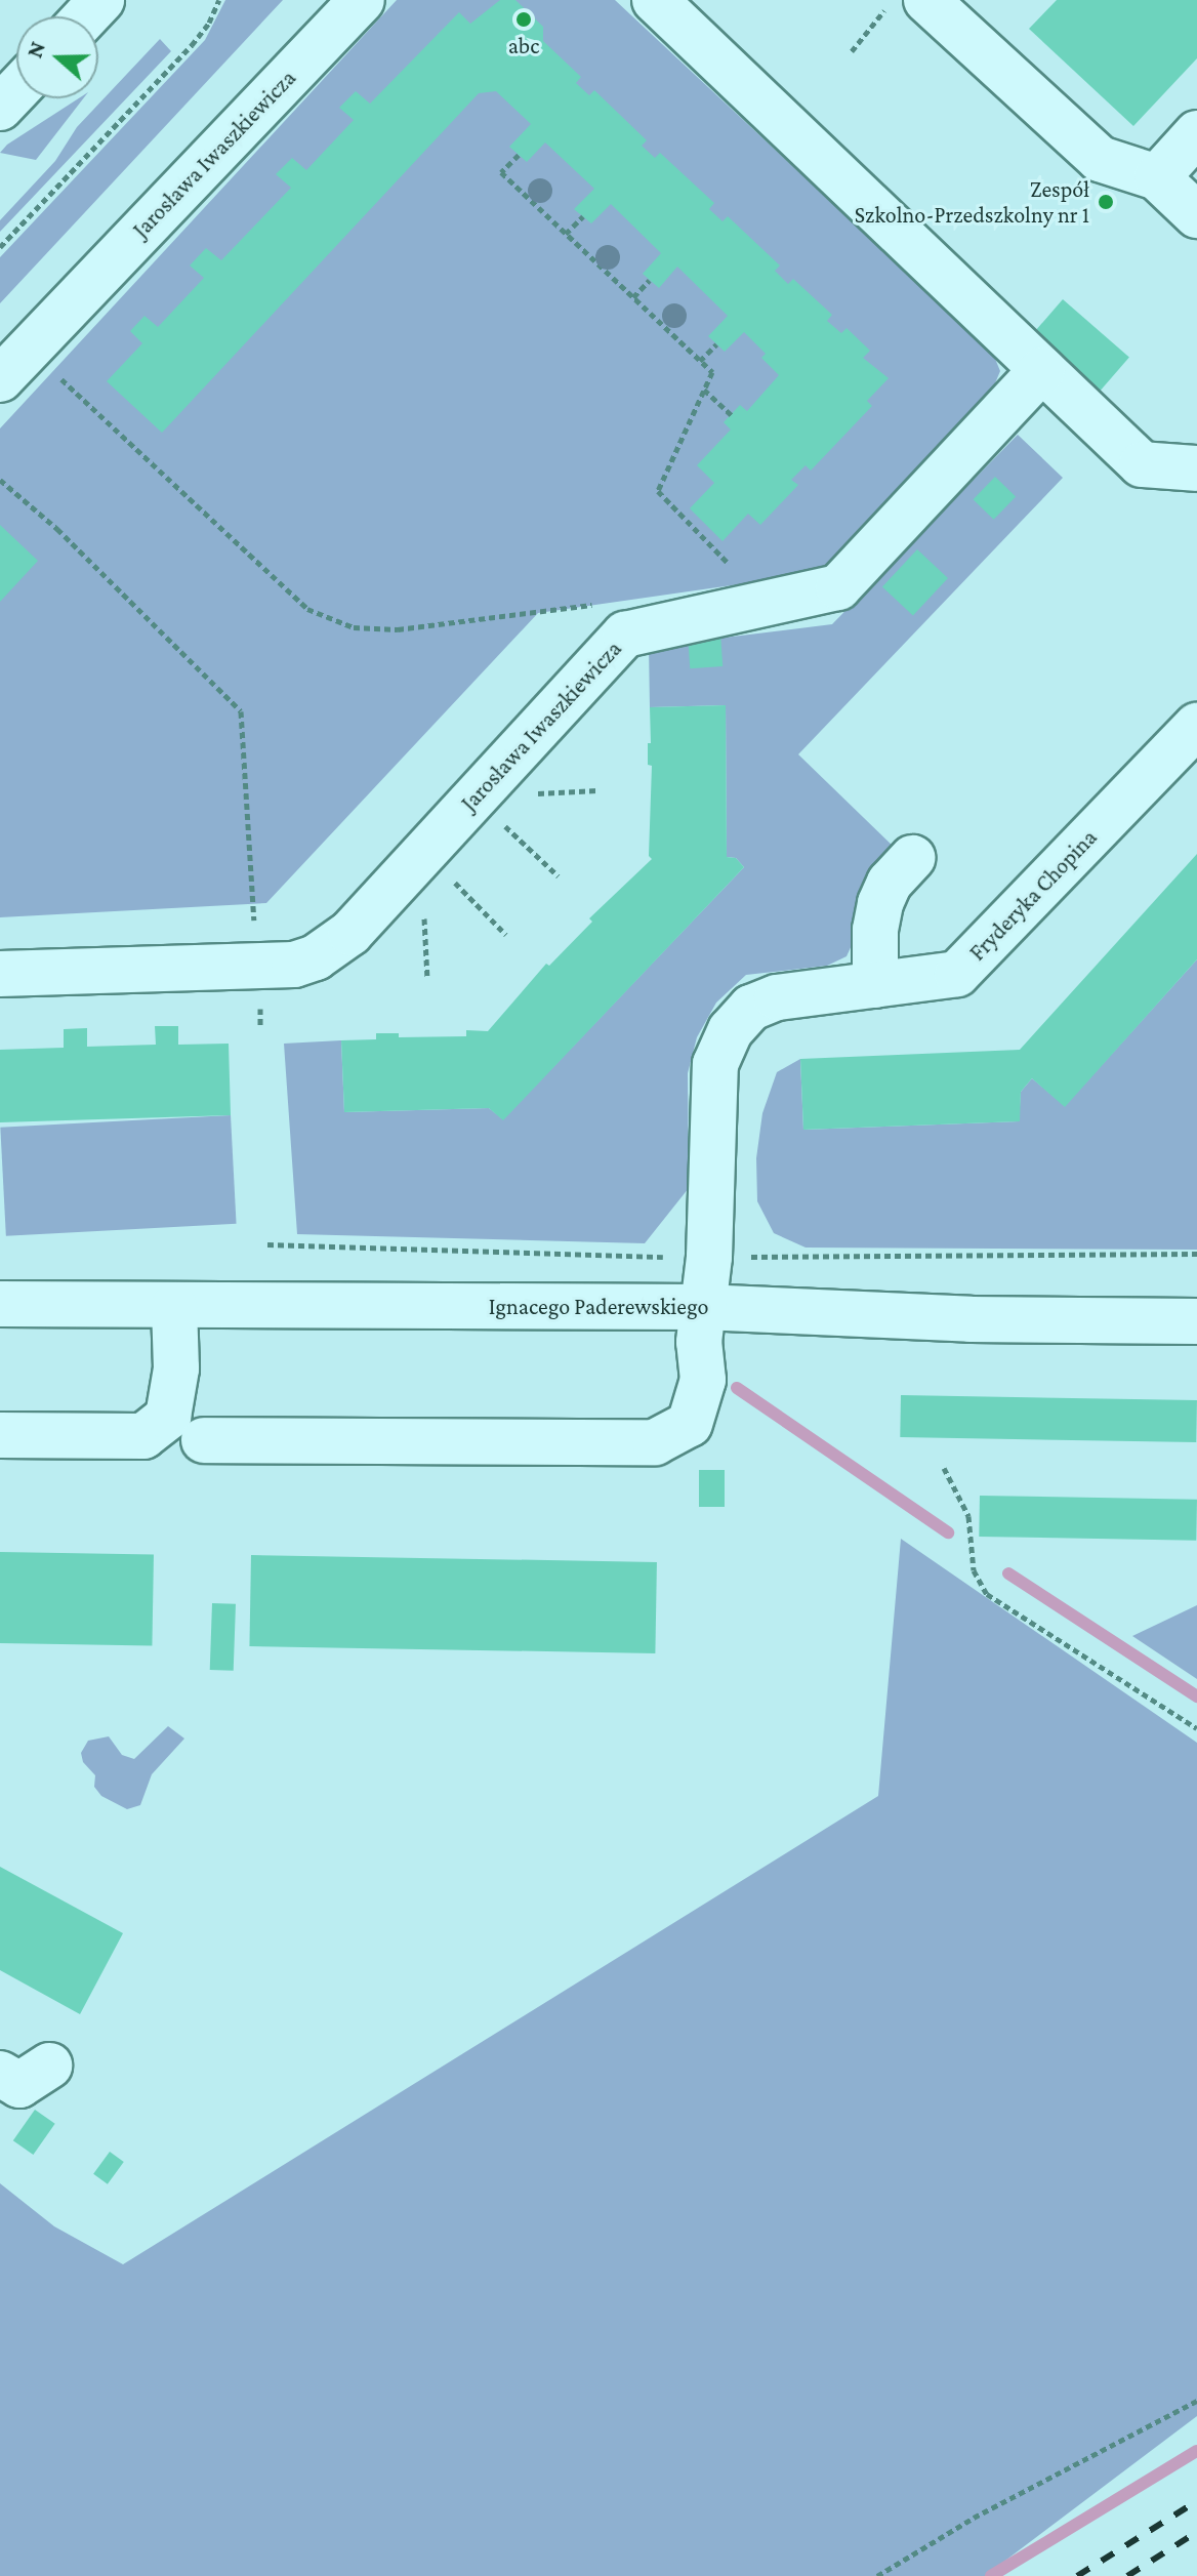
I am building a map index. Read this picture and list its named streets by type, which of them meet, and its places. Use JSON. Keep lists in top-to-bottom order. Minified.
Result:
{"streets":{"street":["Jarosława Iwaszkiewicza","Fryderyka Chopina","Ignacego Paderewskiego"]},"crossings":[["Fryderyka Chopina","Ignacego Paderewskiego"]],"places":["abc","Zespół Szkolno-Przedszkolny nr 1"],"north":"left"}
